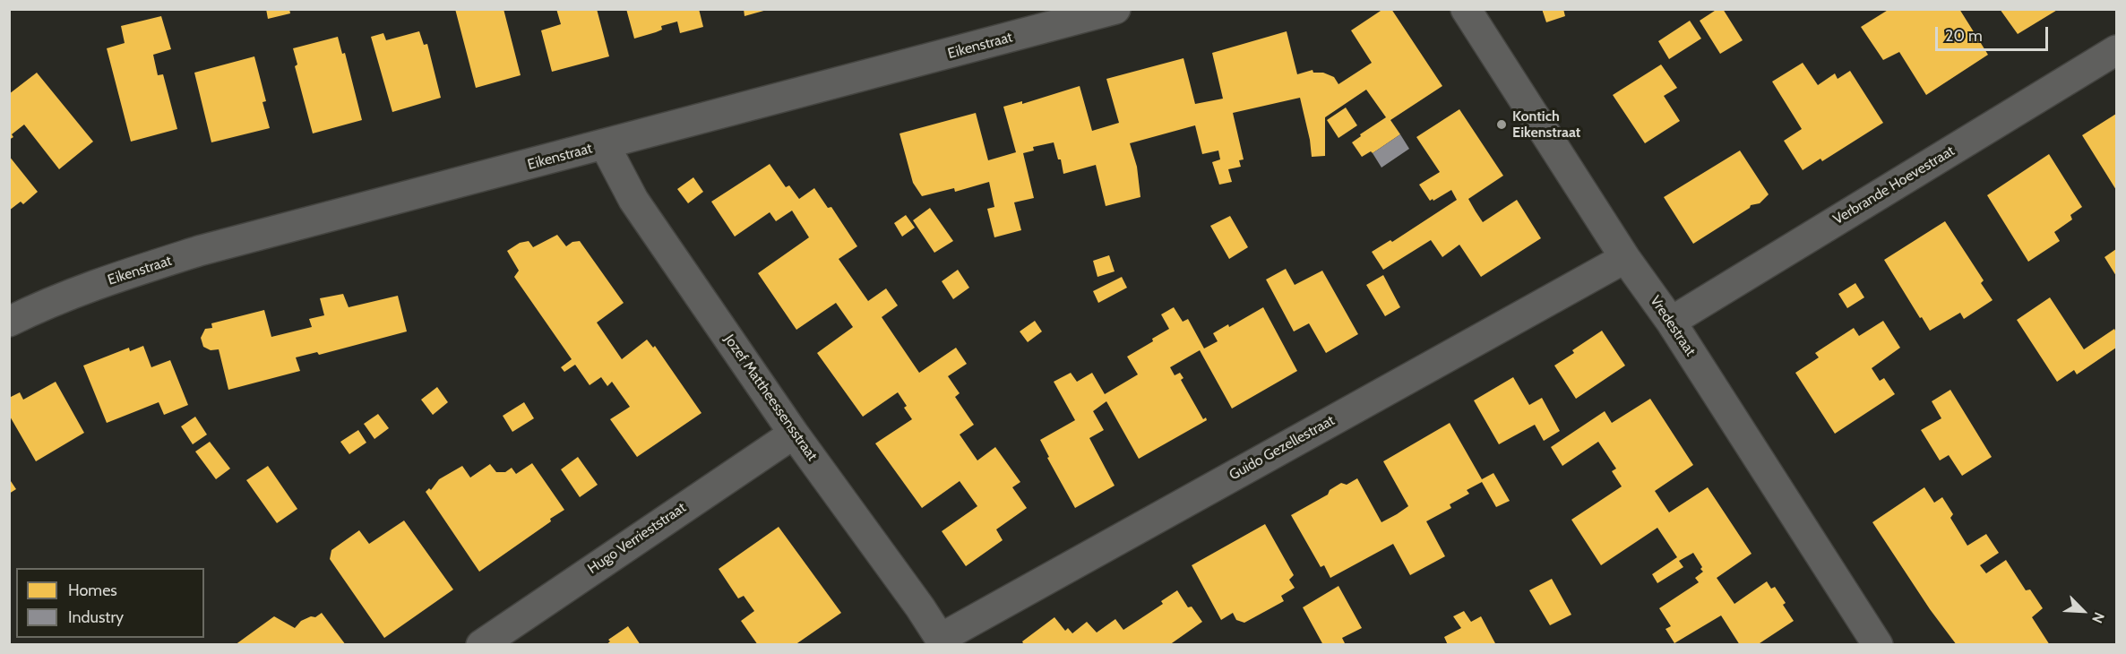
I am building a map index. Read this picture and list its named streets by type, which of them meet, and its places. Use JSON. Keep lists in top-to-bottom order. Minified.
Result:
{"streets":{"street":["Eikenstraat","Verbrande Hoevestraat","Vredestraat","Jozef Mattheessensstraat","Guido Gezellestraat","Hugo Verrieststraat"]},"crossings":[["Eikenstraat","Jozef Mattheessensstraat"],["Verbrande Hoevestraat","Vredestraat"],["Vredestraat","Guido Gezellestraat"],["Jozef Mattheessensstraat","Guido Gezellestraat"],["Jozef Mattheessensstraat","Hugo Verrieststraat"]],"places":["Kontich Eikenstraat"],"legend":["Homes","Industry"],"scale_bar":"20 m","north":"bottom right"}
